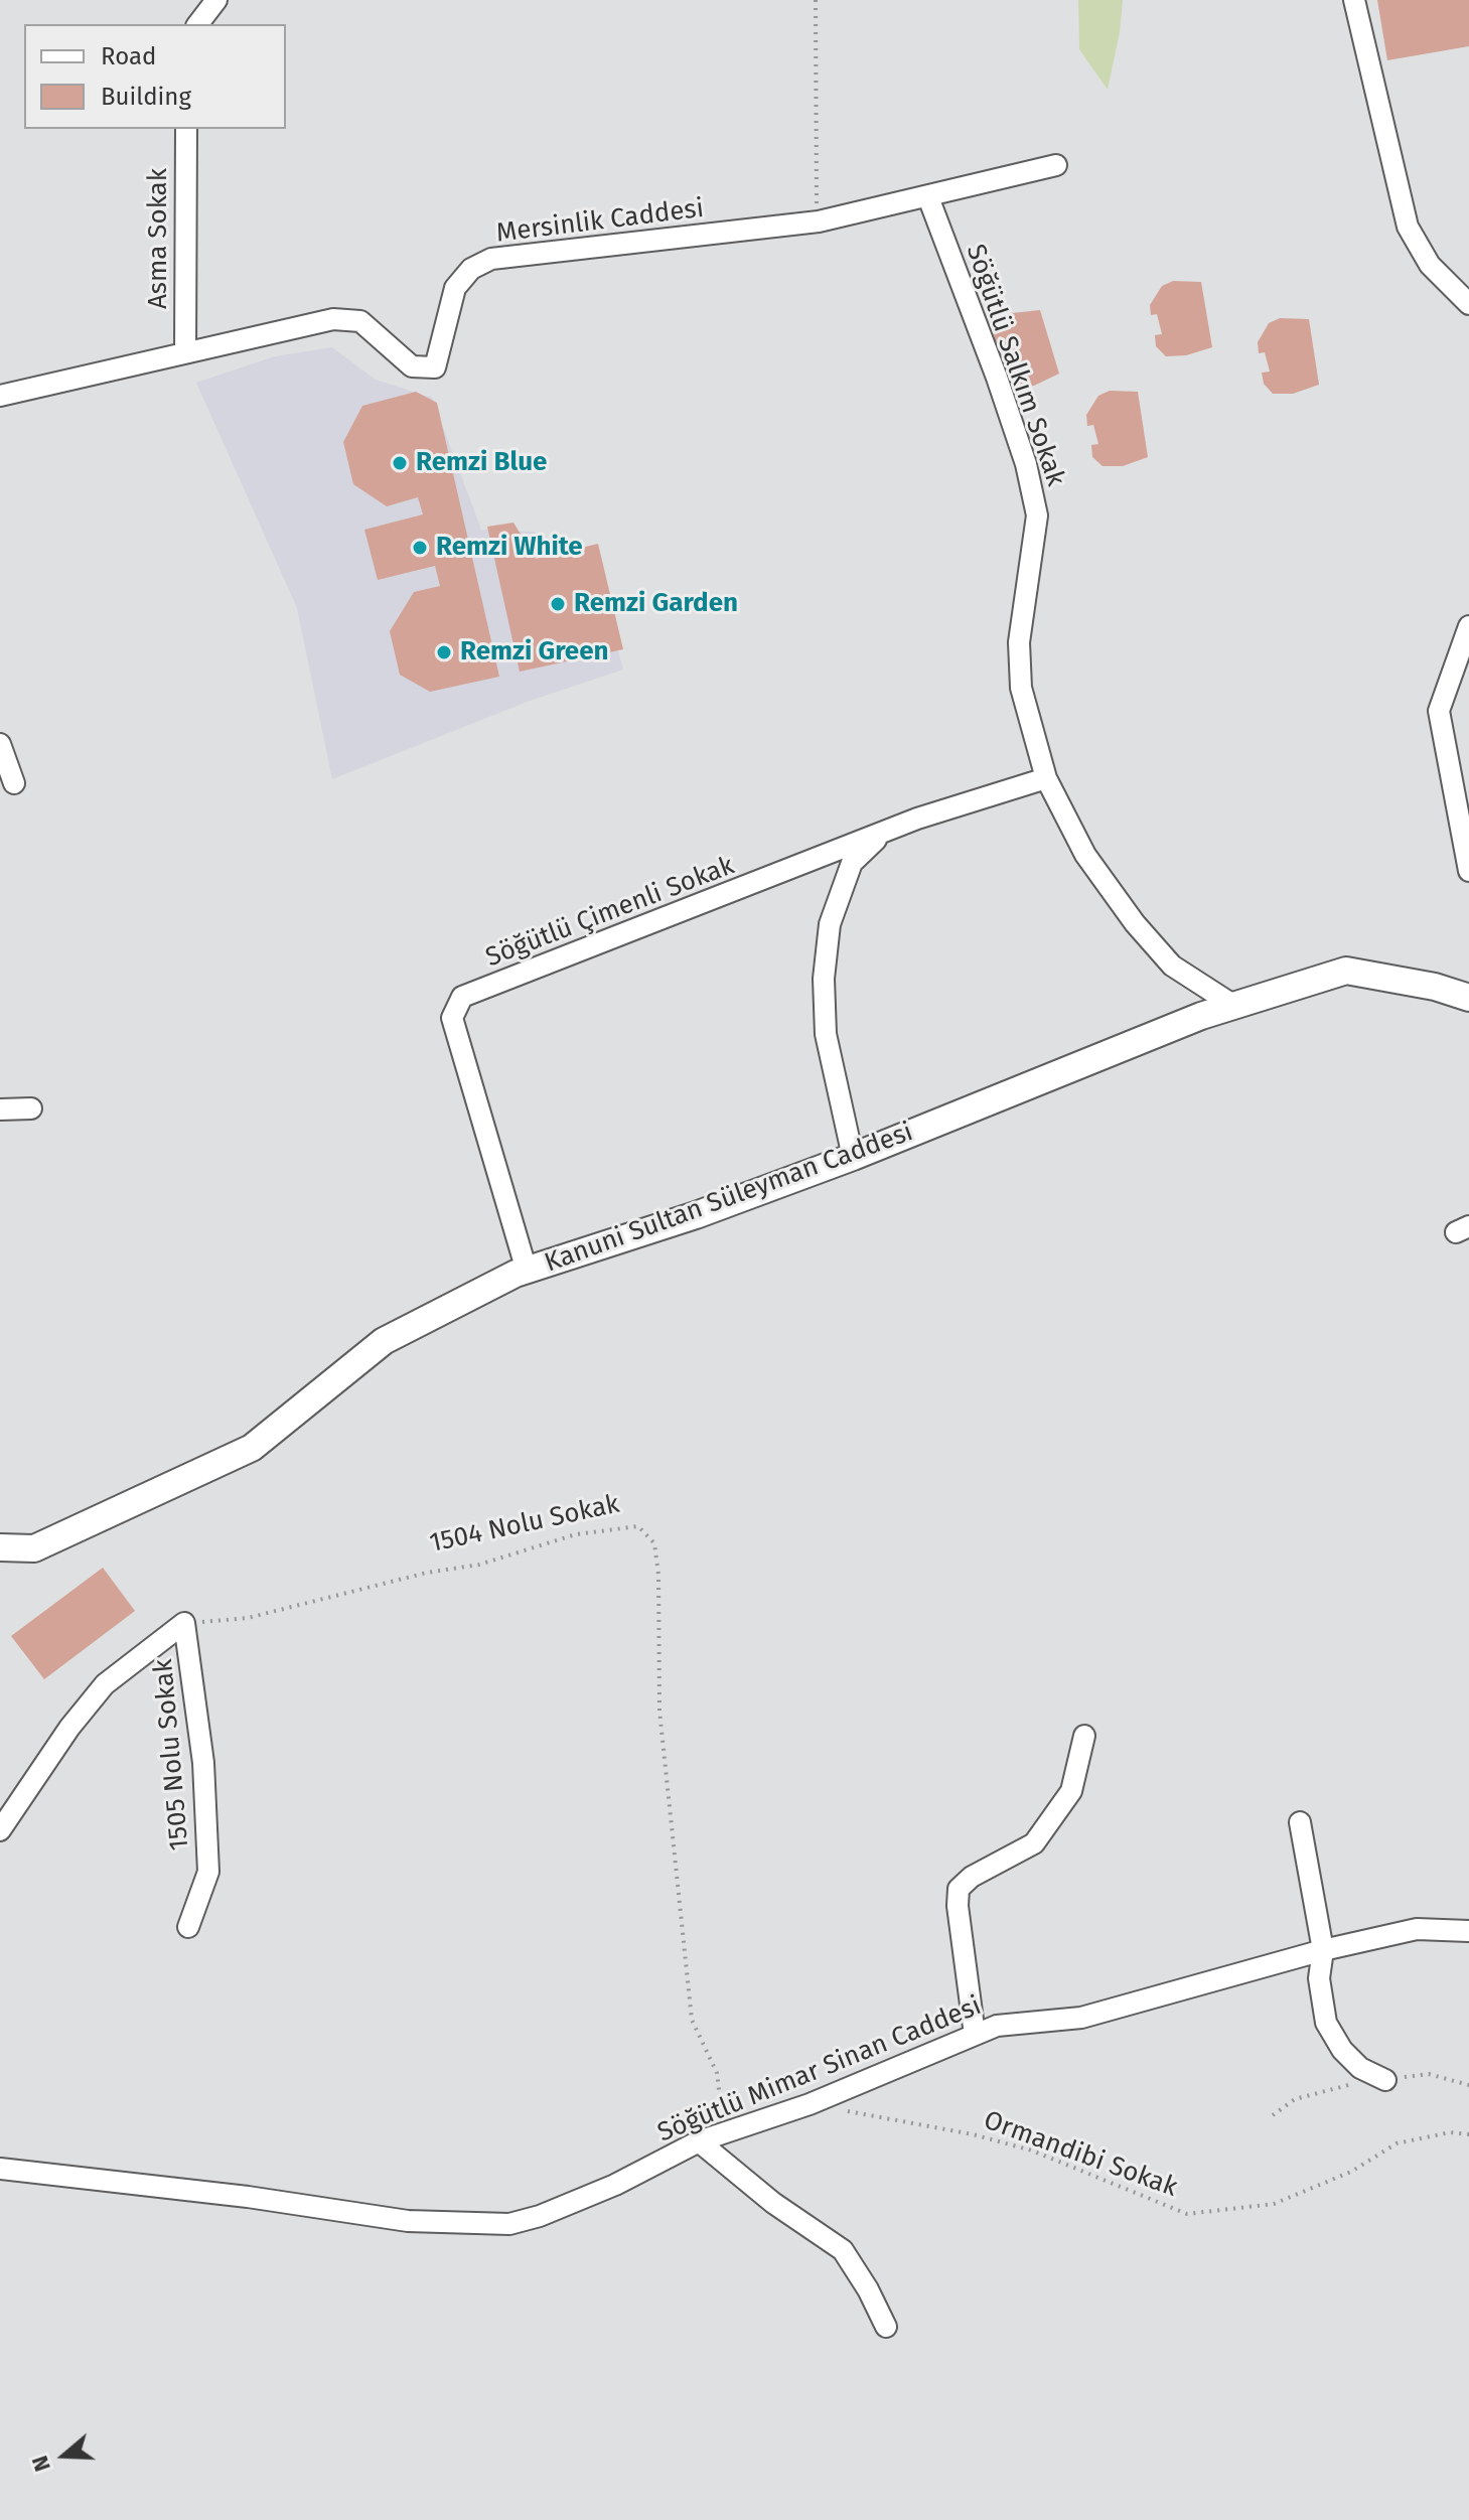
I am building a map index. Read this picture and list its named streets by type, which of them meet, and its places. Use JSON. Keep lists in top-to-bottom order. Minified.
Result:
{"streets":{"street":["Mersinlik Caddesi","Asma Sokak","Söğütlü Salkım Sokak","Söğütlü Çimenli Sokak","Kanuni Sultan Süleyman Caddesi","1505 Nolu Sokak","Söğütlü Mimar Sinan Caddesi"],"path":["1504 Nolu Sokak","Ormandibi Sokak"]},"crossings":[["Mersinlik Caddesi","Asma Sokak"],["Mersinlik Caddesi","Söğütlü Salkım Sokak"],["Söğütlü Salkım Sokak","Söğütlü Çimenli Sokak"],["Söğütlü Salkım Sokak","Kanuni Sultan Süleyman Caddesi"],["Söğütlü Çimenli Sokak","Kanuni Sultan Süleyman Caddesi"],["1504 Nolu Sokak","1505 Nolu Sokak"],["1504 Nolu Sokak","Söğütlü Mimar Sinan Caddesi"],["Söğütlü Mimar Sinan Caddesi","Ormandibi Sokak"]],"places":["Remzi Blue","Remzi White","Remzi Garden","Remzi Green"],"legend":["Road","Building"],"north":"left"}
